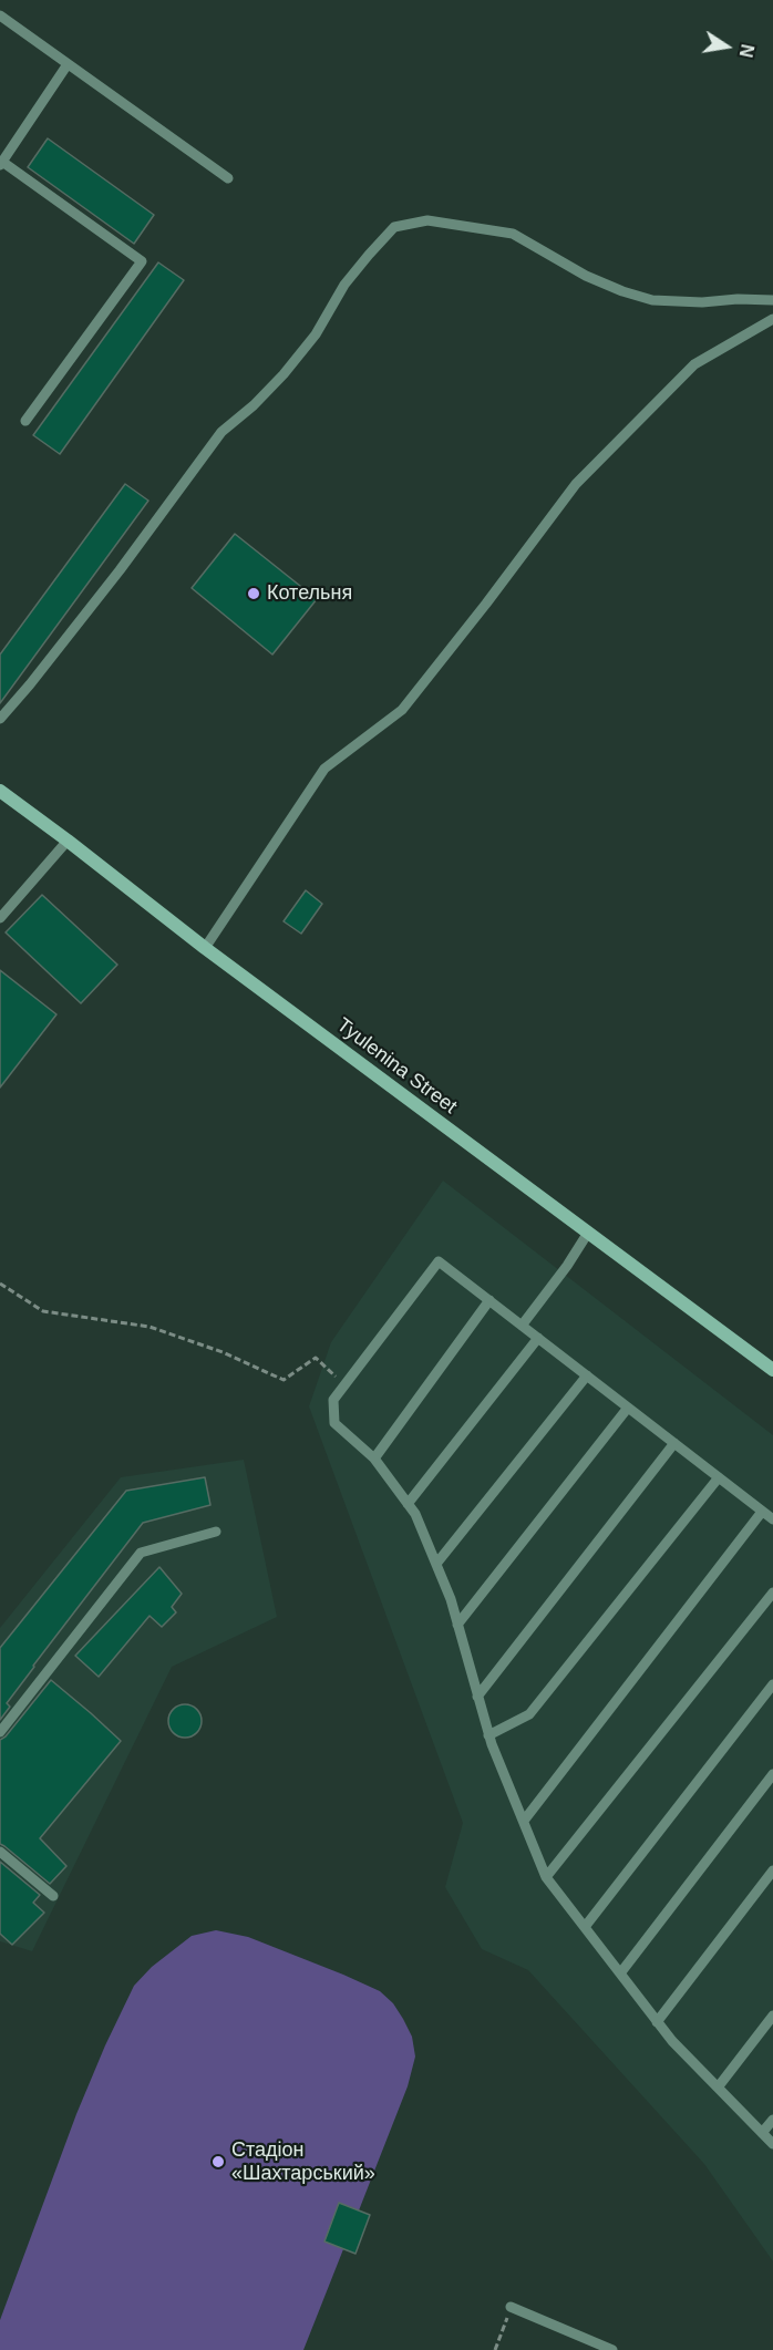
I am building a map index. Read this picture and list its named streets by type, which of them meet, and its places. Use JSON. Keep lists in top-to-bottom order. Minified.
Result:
{"streets":{"street":["Tyulenina Street"]},"places":["Котельня","Стадіон «Шахтарський»"],"north":"right"}
